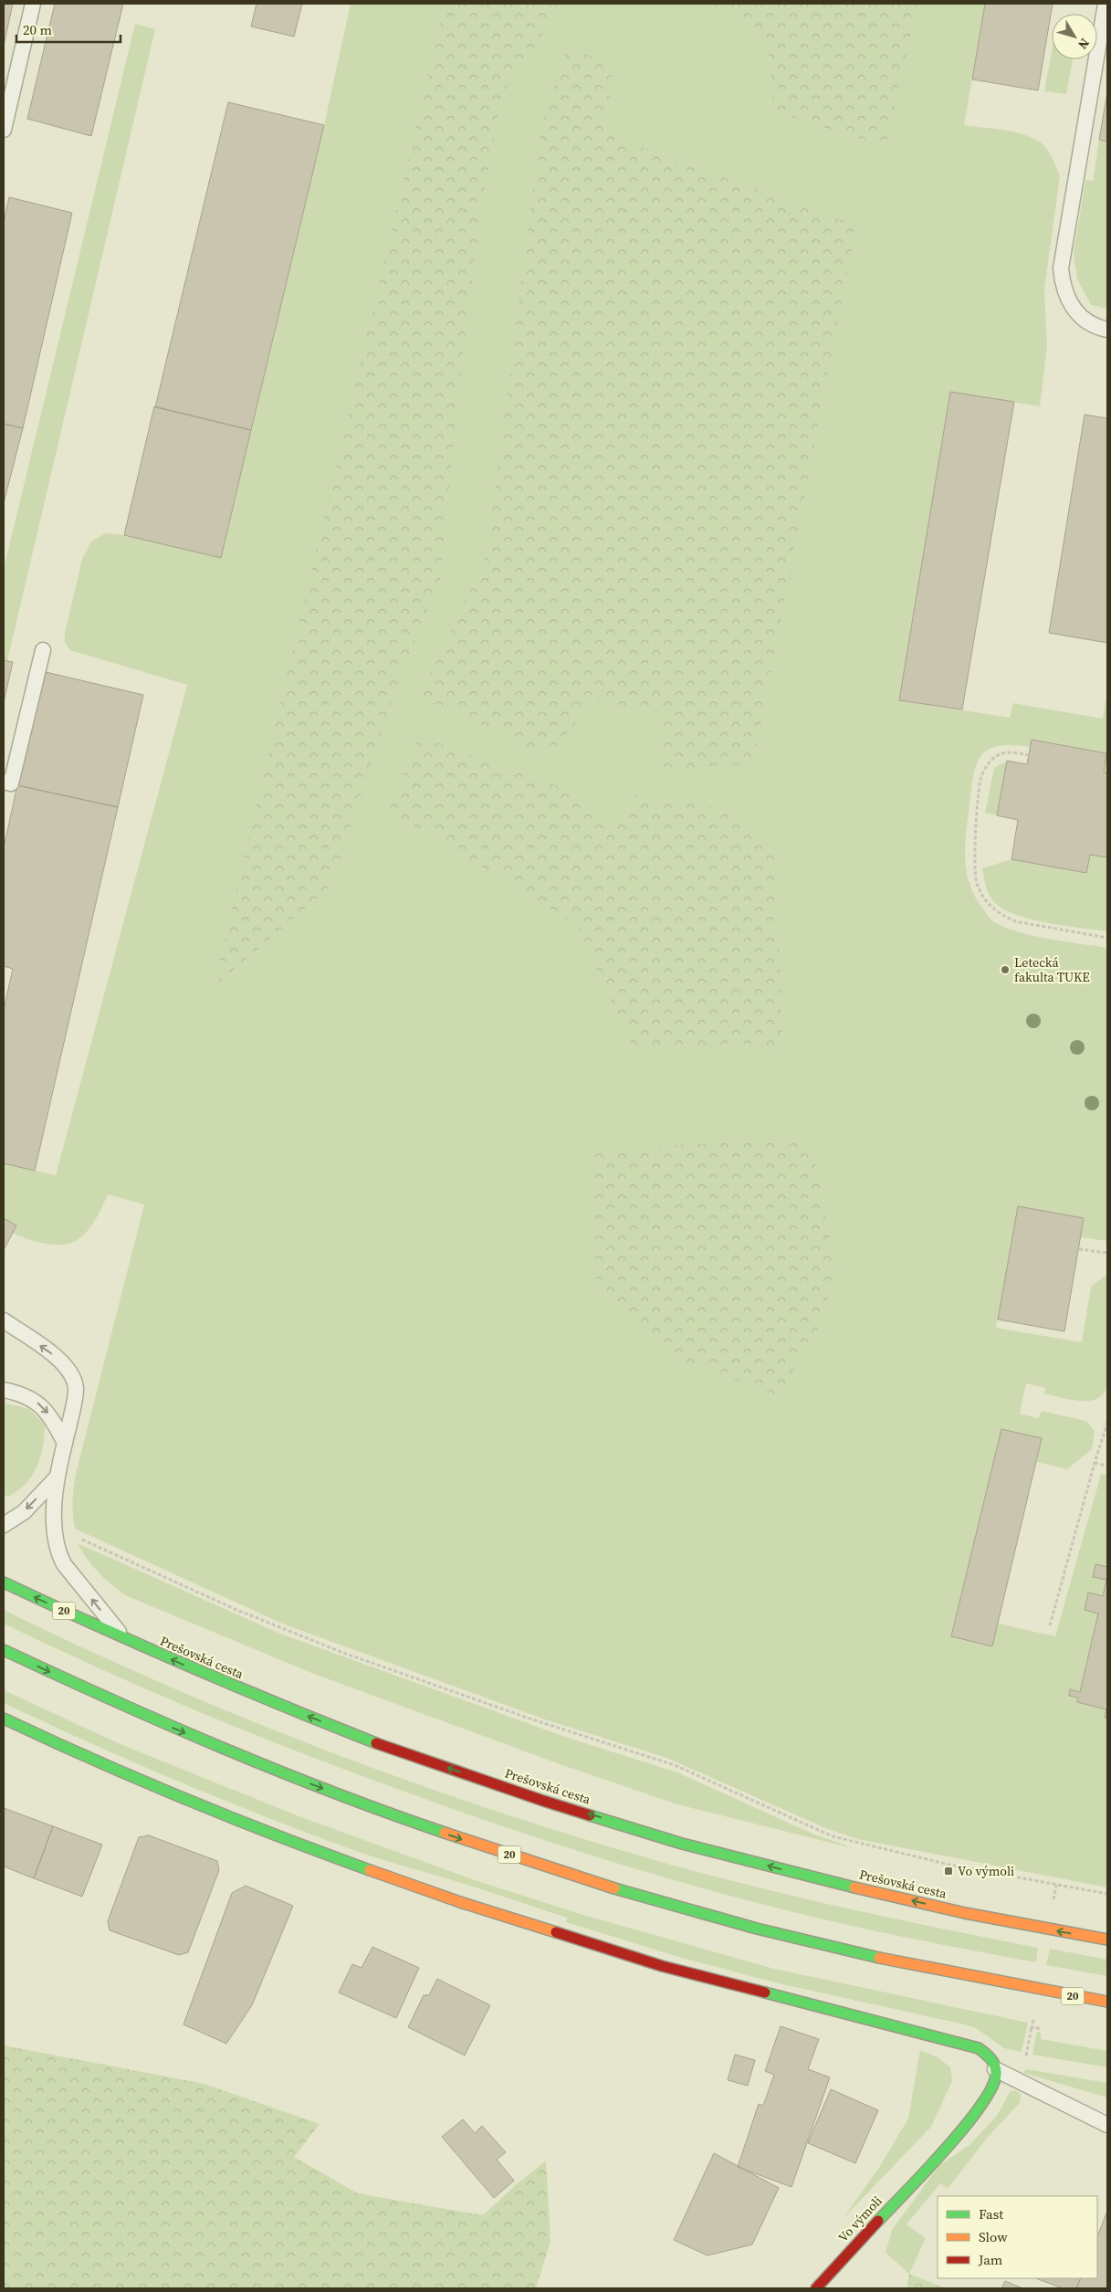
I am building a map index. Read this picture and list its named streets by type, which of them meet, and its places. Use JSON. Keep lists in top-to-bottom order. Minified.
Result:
{"streets":{"main road":["20","Prešovská cesta","Vo výmoli"]},"places":{"other":["Letecká fakulta TUKE"],"transit":["Vo výmoli"]},"legend":["Fast","Slow","Jam"],"scale_bar":"20 m","north":"bottom right"}
